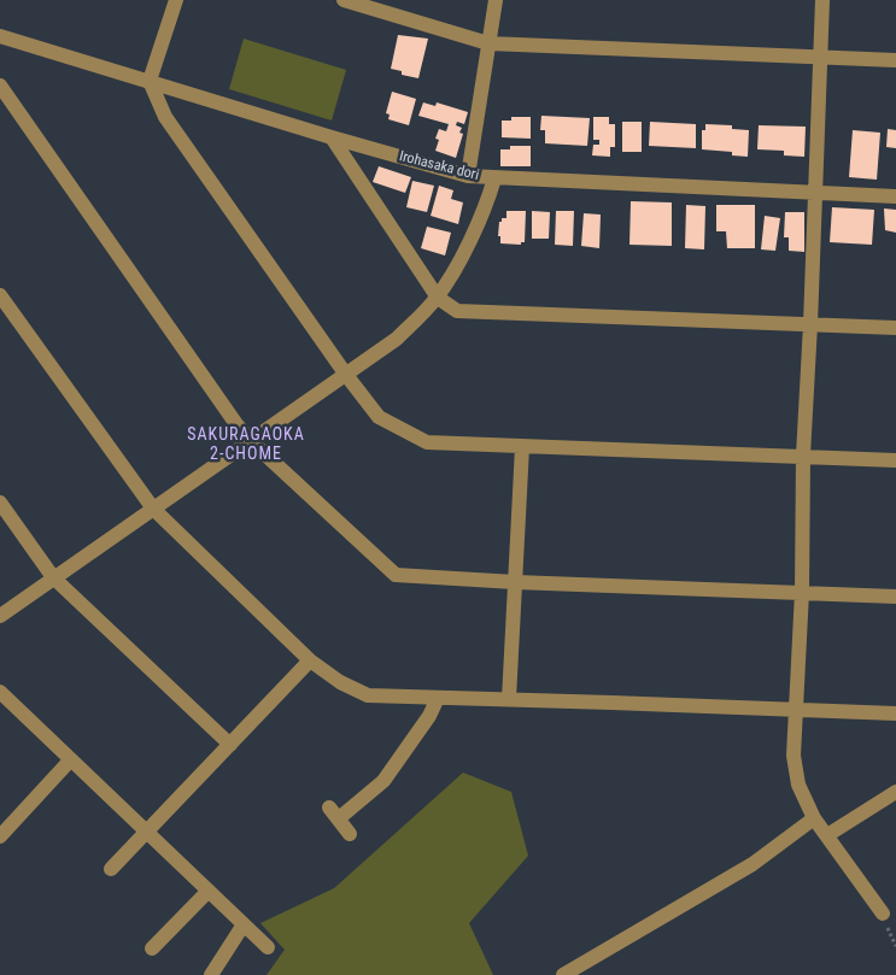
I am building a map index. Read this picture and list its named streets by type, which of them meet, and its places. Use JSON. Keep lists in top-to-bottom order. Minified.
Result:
{"streets":{"street":["Irohasaka dori"]},"districts":["SAKURAGAOKA 2-CHOME"]}
